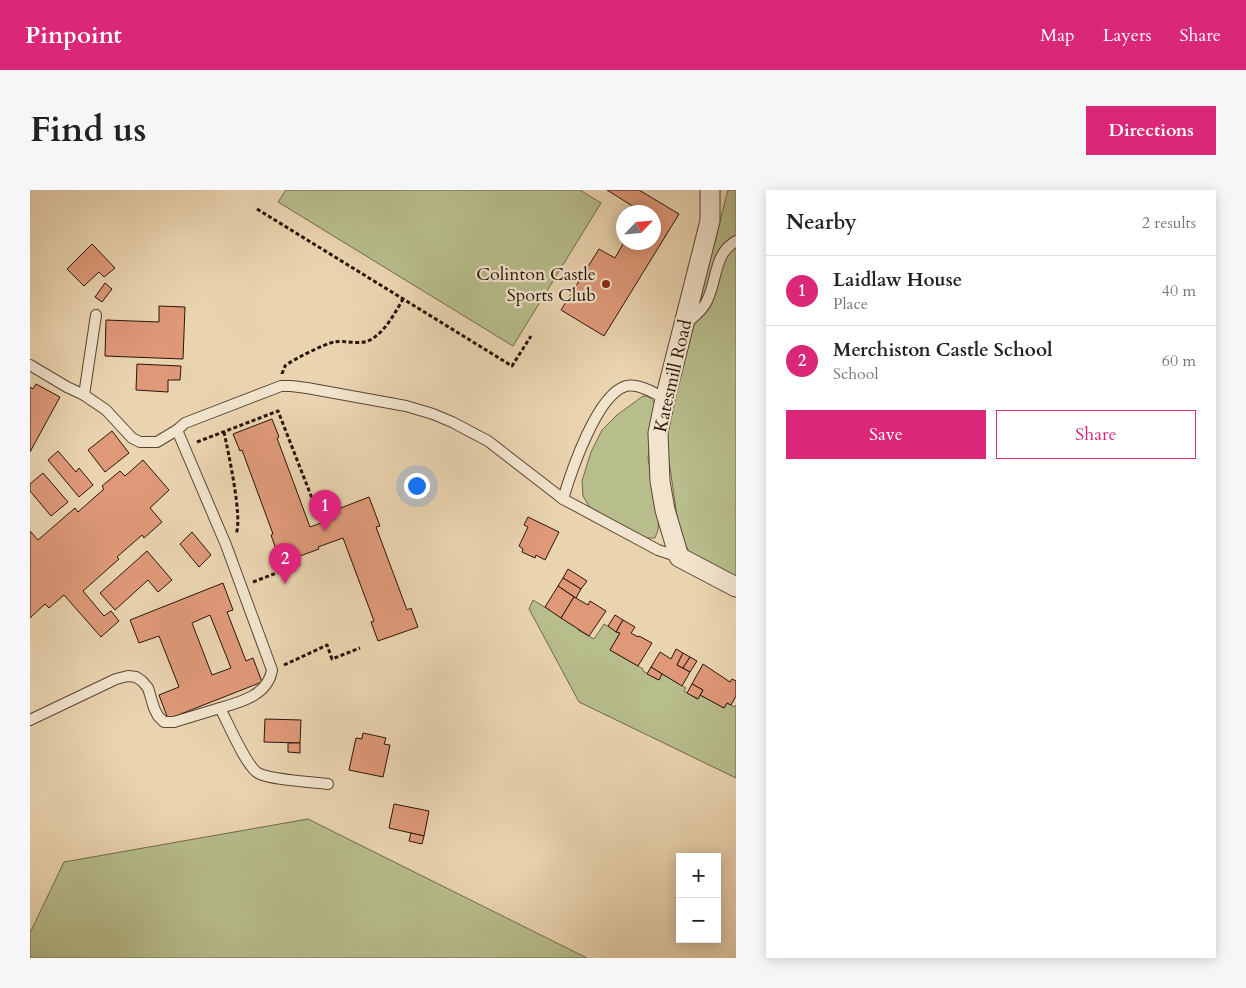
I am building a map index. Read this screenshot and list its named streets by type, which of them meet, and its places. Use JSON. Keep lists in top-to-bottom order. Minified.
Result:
{"streets":{"street":["Katesmill Road"]},"places":["Colinton Castle Sports Club"],"north":"top right","page":{"header":"Pinpoint","nav":["Map","Layers","Share"],"title":"Find us","buttons":["Directions",["Save","Share"]],"heading":["Nearby","2 results"],"list":[{"mark":"1","name":"Laidlaw House","note":"Place","value":"40 m"},{"mark":"2","name":"Merchiston Castle School","note":"School","value":"60 m"}],"pins":["1","2"],"map_buttons":["+","−"]}}
